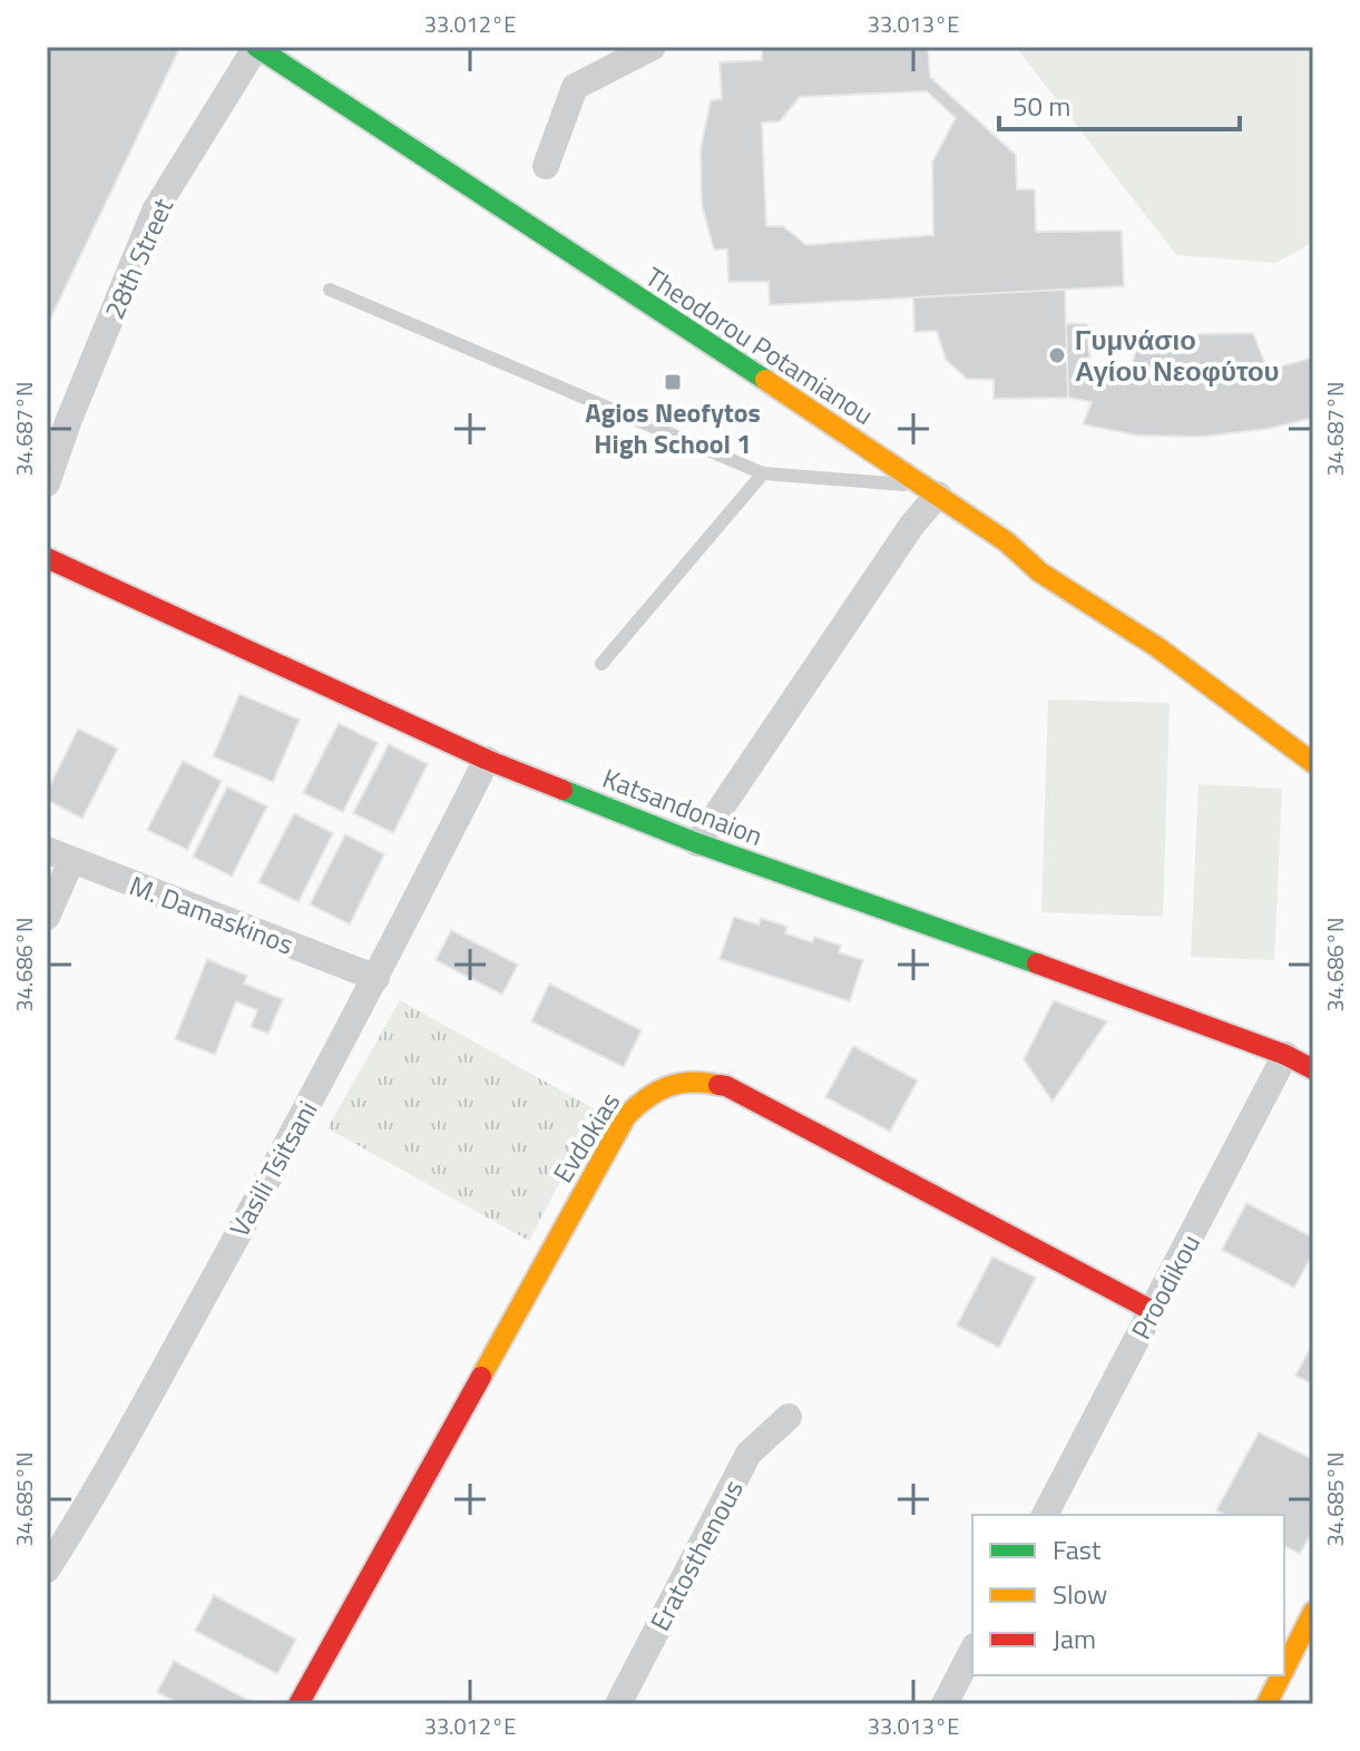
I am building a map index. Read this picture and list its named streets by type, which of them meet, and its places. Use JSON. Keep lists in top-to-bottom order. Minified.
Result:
{"streets":{"street":["28th Street","Theodorou Potamianou","Katsandonaion","M. Damaskinos","Evdokias","Vasili Tsitsani","Proodikou","Eratosthenous"]},"crossings":[["28th Street","Theodorou Potamianou"],["Katsandonaion","Vasili Tsitsani"],["Katsandonaion","Proodikou"],["M. Damaskinos","Vasili Tsitsani"],["Evdokias","Proodikou"]],"places":{"other":["Γυμνάσιο Αγίου Νεοφύτου"],"transit":["Agios Neofytos High School 1"]},"legend":["Fast","Slow","Jam"],"scale_bar":"50 m","coordinates":["33.012°E","33.013°E","34.687°N","34.686°N","34.685°N"]}
